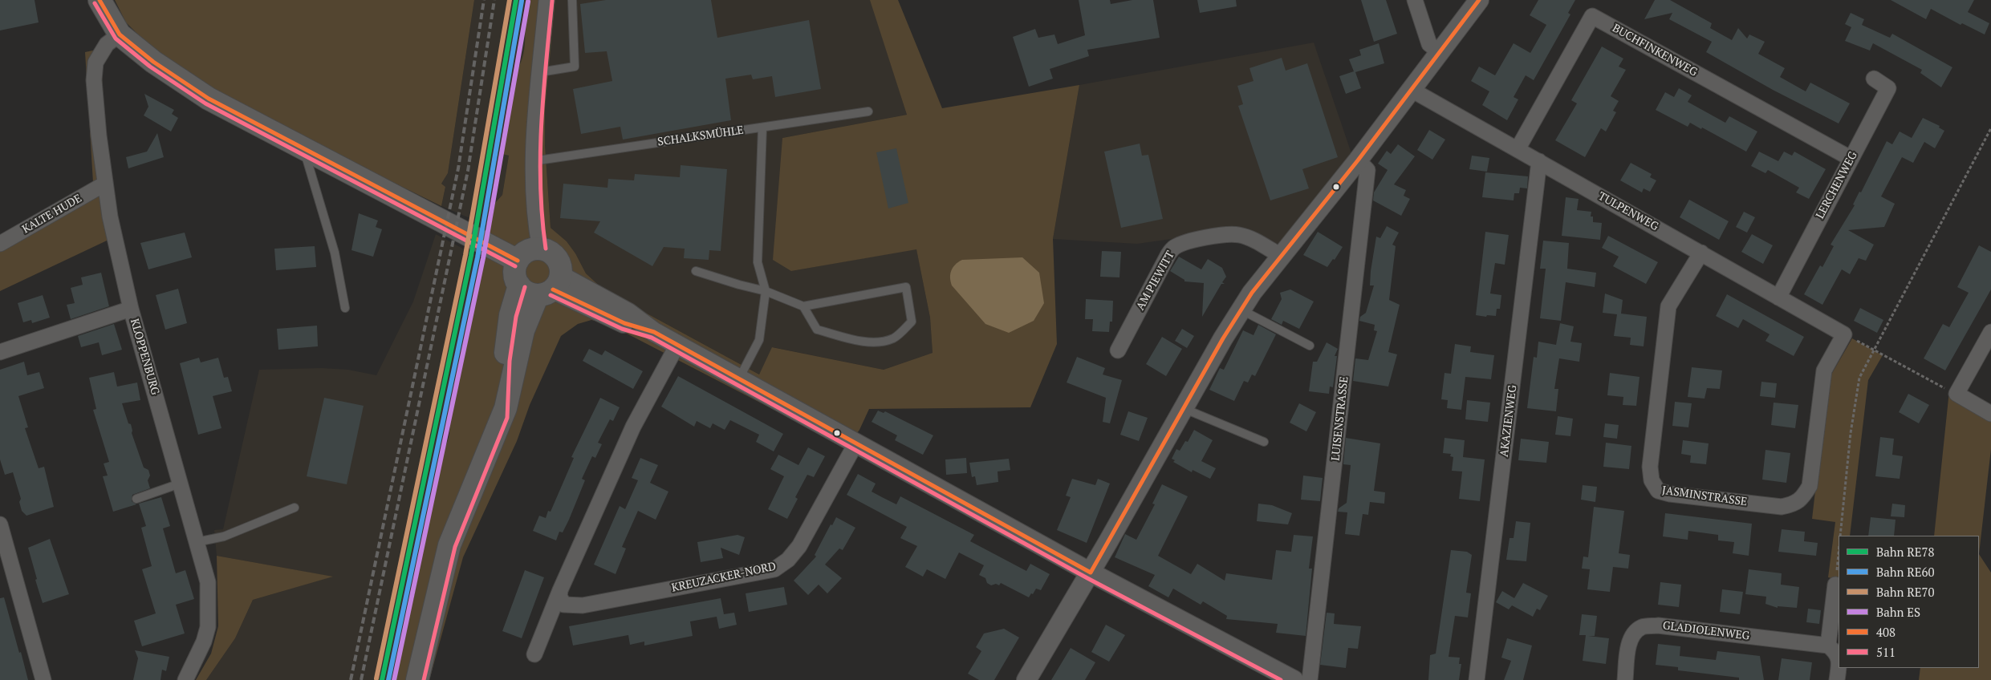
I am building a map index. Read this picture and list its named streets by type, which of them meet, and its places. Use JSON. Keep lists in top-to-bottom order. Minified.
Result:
{"streets":{"street":["BUCHFINKENWEG","LERCHENWEG","TULPENWEG","KALTE HUDE","AM PIEWITT","KLOPPENBURG","LUISENSTRASSE","AKAZIENWEG","JASMINSTRASSE","KREUZACKER-NORD","GLADIOLENWEG"],"lane":["SCHALKSMÜHLE"]},"crossings":[["BUCHFINKENWEG","LERCHENWEG"],["BUCHFINKENWEG","TULPENWEG"],["LERCHENWEG","TULPENWEG"],["TULPENWEG","AKAZIENWEG"],["TULPENWEG","JASMINSTRASSE"],["KALTE HUDE","KLOPPENBURG"]],"lines":["rail line RE78","rail line RE70","transit line 408","rail line RE60","transit line 511","rail line ES"],"legend":["Bahn RE78","Bahn RE60","Bahn RE70","Bahn ES","408","511"]}
